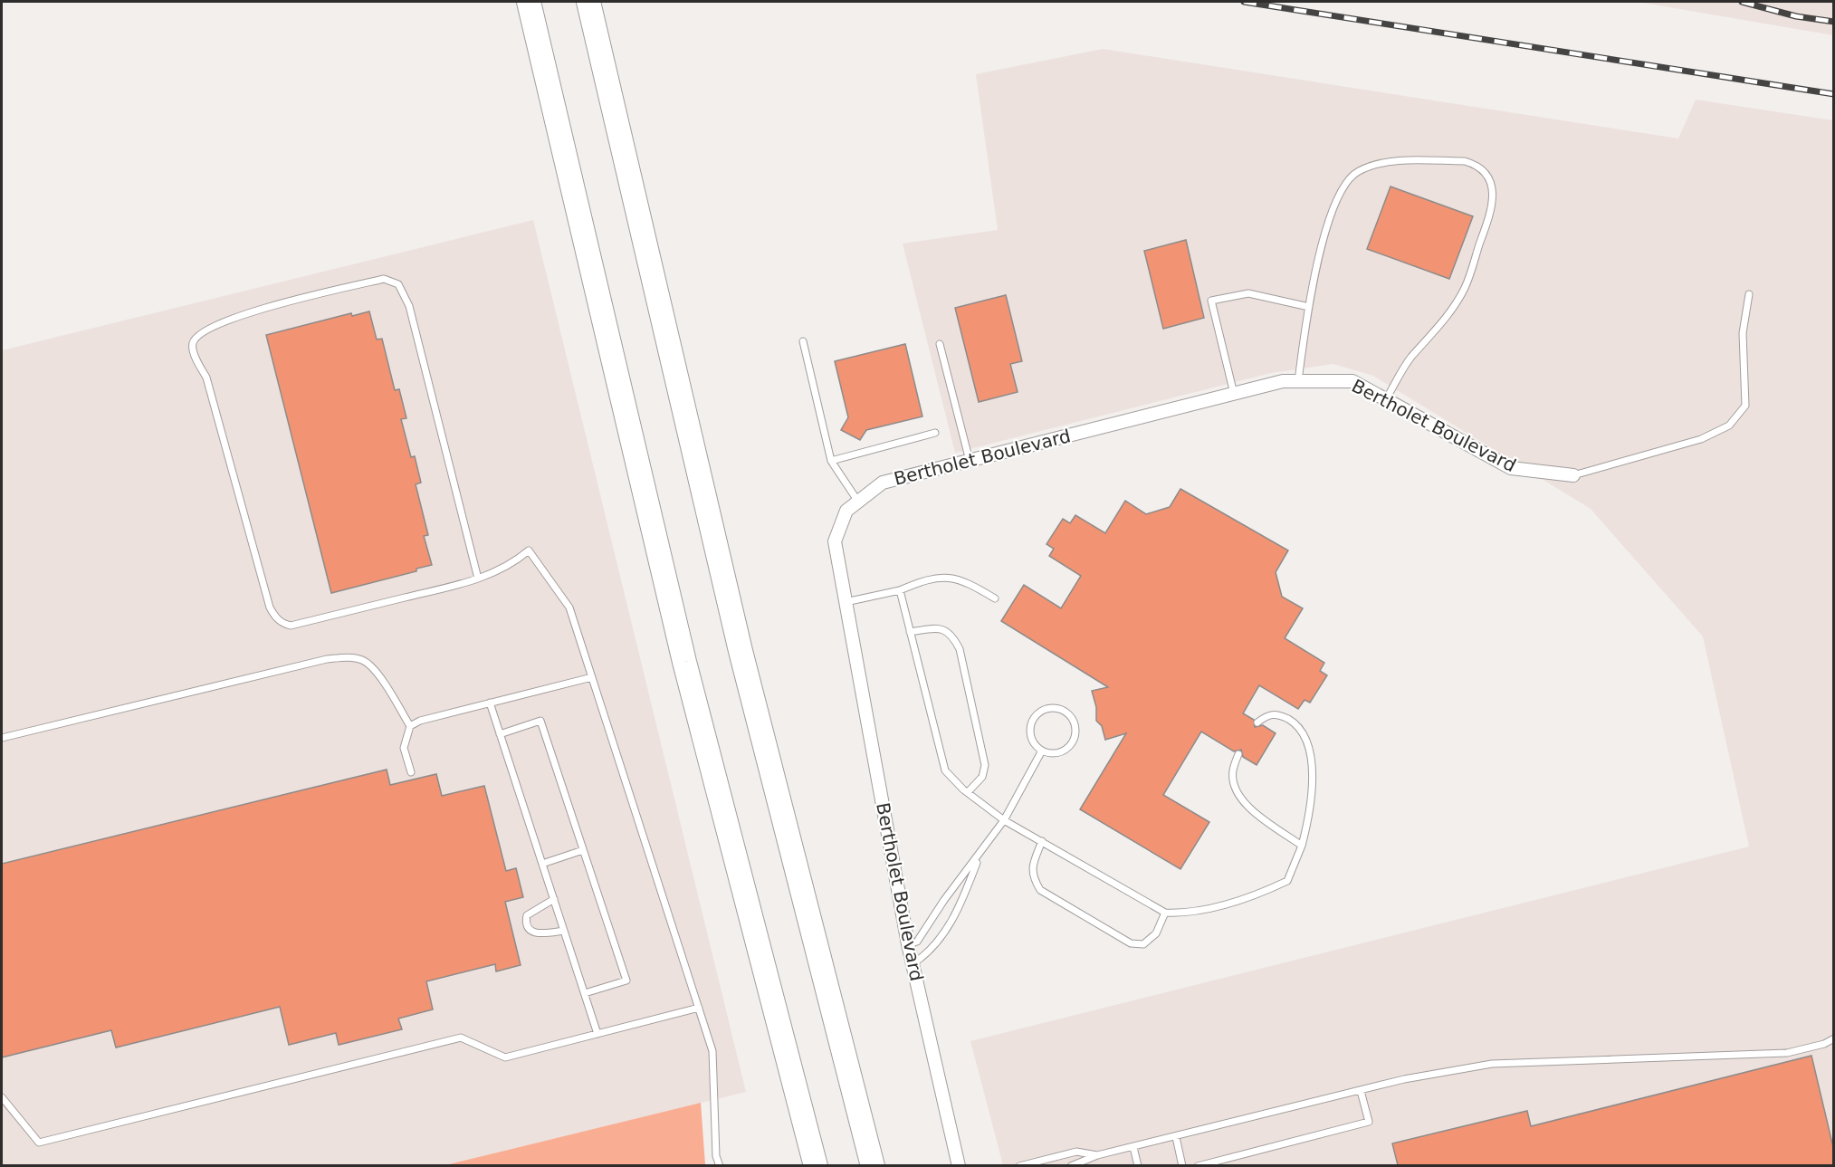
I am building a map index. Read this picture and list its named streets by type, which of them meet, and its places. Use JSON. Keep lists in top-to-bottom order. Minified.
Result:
{"streets":{"street":["Bertholet Boulevard"]}}
